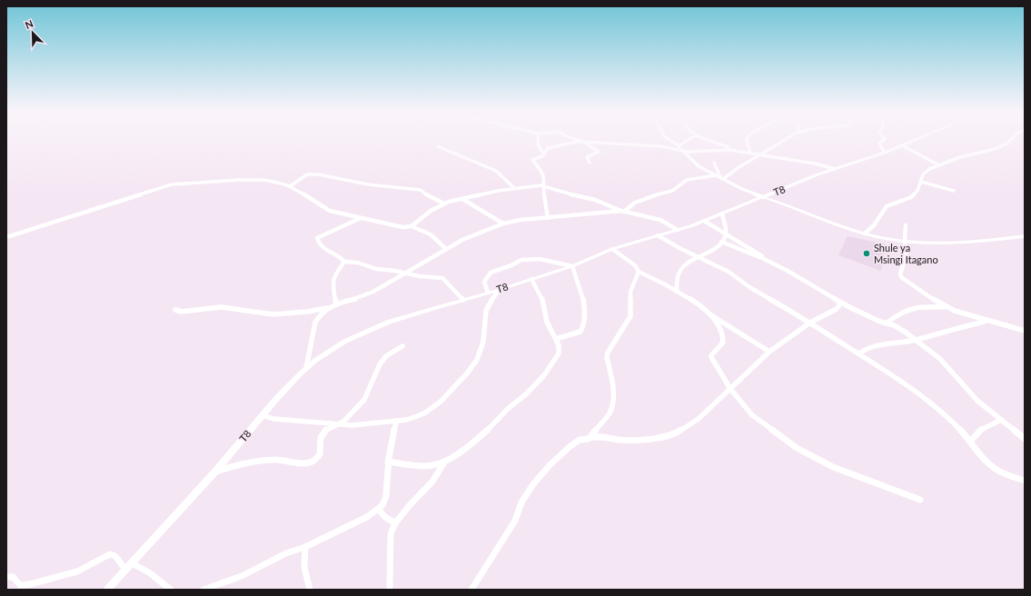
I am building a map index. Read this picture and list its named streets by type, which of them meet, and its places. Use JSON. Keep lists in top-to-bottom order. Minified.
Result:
{"streets":{"street":["T8"]},"places":["Shule ya Msingi Itagano"],"north":"top left"}
